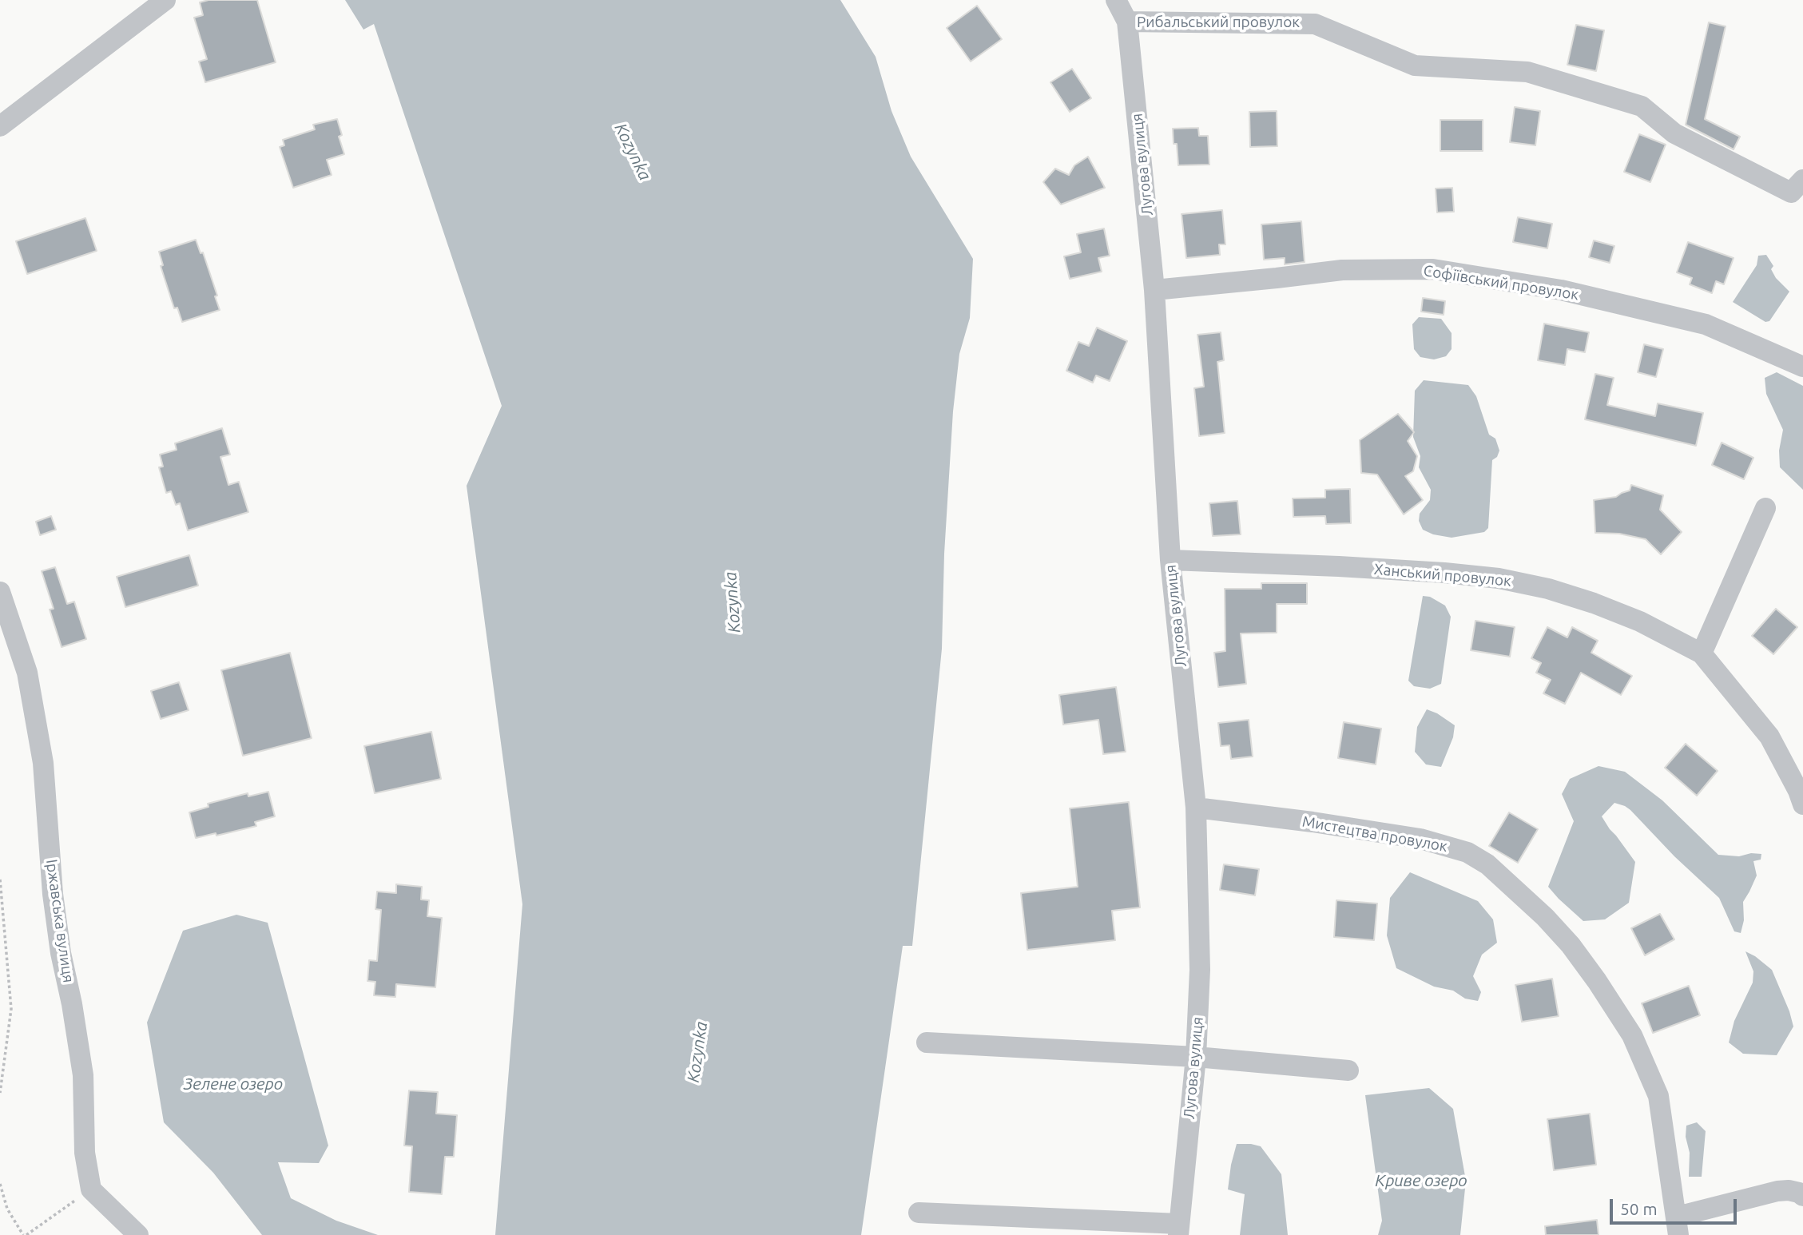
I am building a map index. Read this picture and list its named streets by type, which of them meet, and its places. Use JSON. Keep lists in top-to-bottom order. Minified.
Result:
{"streets":{"street":["Рибальський провулок","Лугова вулиця","Софіївський провулок","Ханський провулок","Мистецтва провулок","Іржавська вулиця"]},"crossings":[["Рибальський провулок","Лугова вулиця"],["Лугова вулиця","Софіївський провулок"],["Лугова вулиця","Ханський провулок"],["Лугова вулиця","Мистецтва провулок"]],"water":["Kozynka","Зелене озеро","Криве озеро"],"scale_bar":"50 m"}
